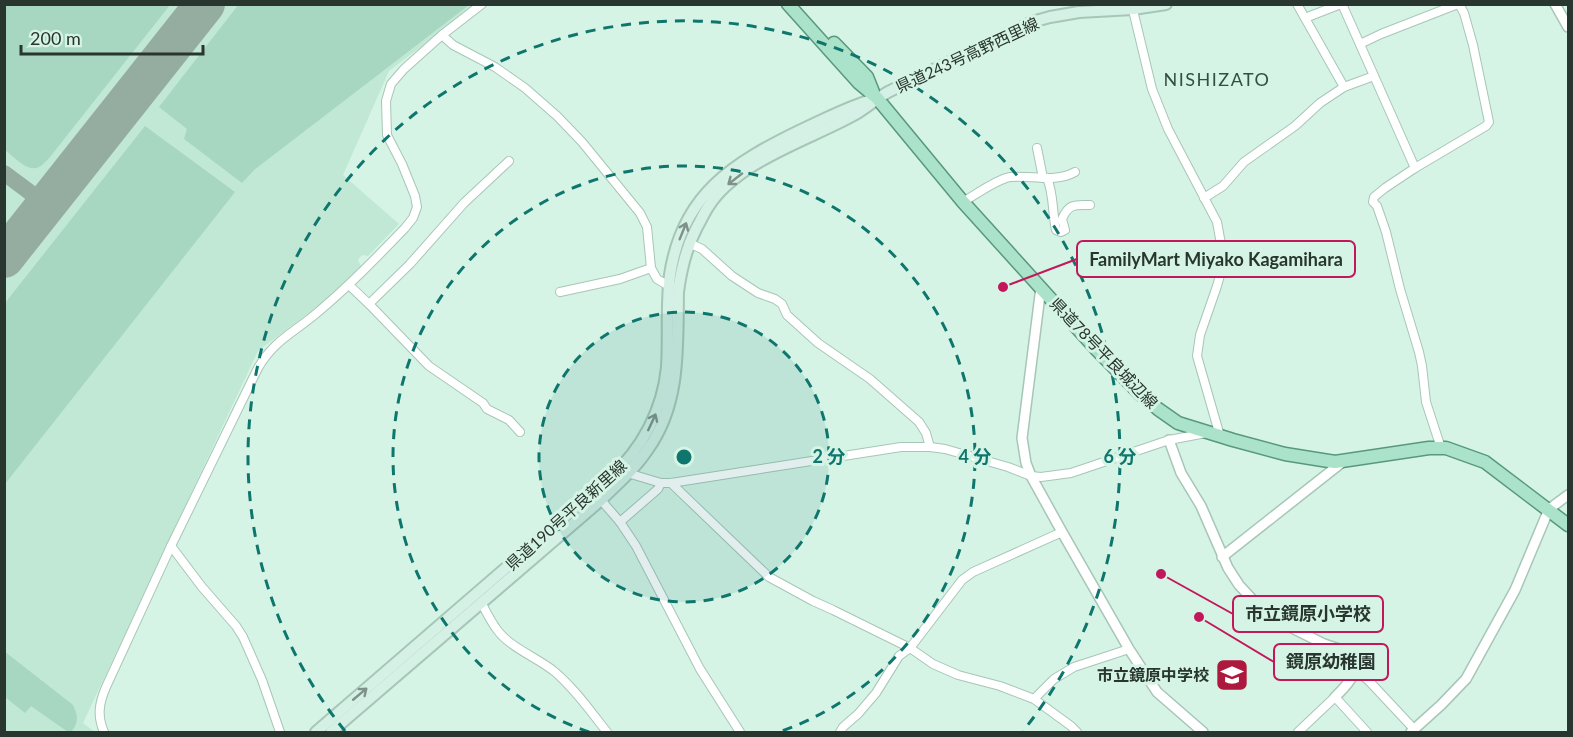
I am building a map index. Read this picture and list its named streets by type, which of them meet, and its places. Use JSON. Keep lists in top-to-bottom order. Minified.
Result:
{"streets":{"main road":["県道243号高野西里線","県道78号平良城辺線","県道190号平良新里線"]},"crossings":[["県道243号高野西里線","県道78号平良城辺線"],["県道243号高野西里線","県道190号平良新里線"],["県道78号平良城辺線","県道190号平良新里線"]],"districts":["NISHIZATO"],"places":{"other":["FamilyMart Miyako Kagamihara","市立鏡原小学校","鏡原幼稚園"],"school or university":["市立鏡原中学校"]},"scale_bar":"200 m","rings":["2 分","4 分","6 分"]}
